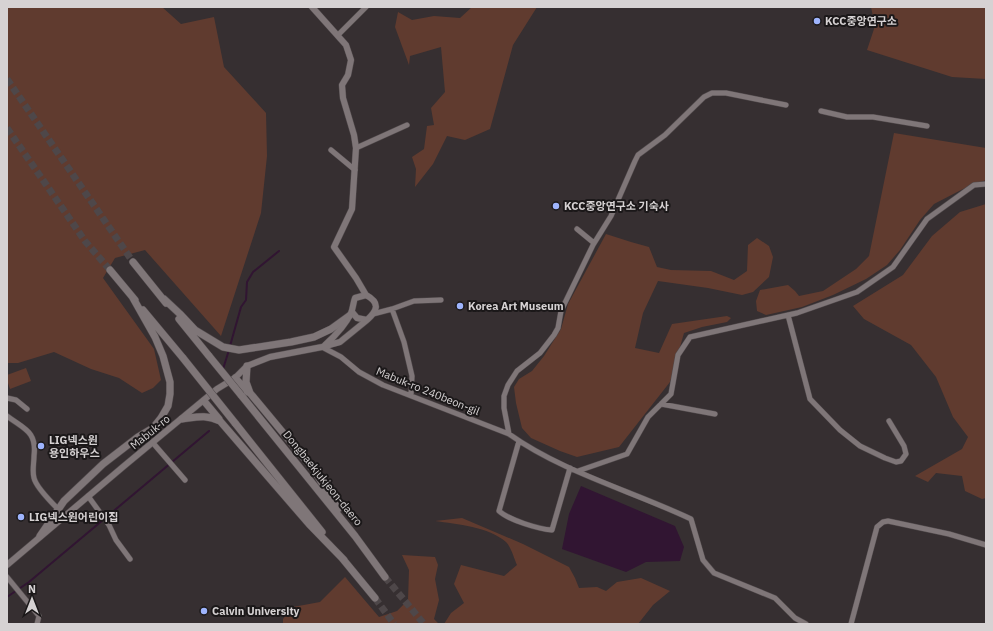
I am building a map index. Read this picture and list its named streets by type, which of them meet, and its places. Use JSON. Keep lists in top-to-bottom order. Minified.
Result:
{"streets":{"main road":["Dongbaekjukjeon-daero"],"street":["Mabuk-ro 240beon-gil","Mabuk-ro"]},"crossings":[["Mabuk-ro 240beon-gil","Mabuk-ro"]],"places":["KCC중앙연구소","KCC중앙연구소 기숙사","Korea Art Museum","LIG넥스원 용인하우스","LIG넥스원어린이집","Calvin University"],"north":"top"}
